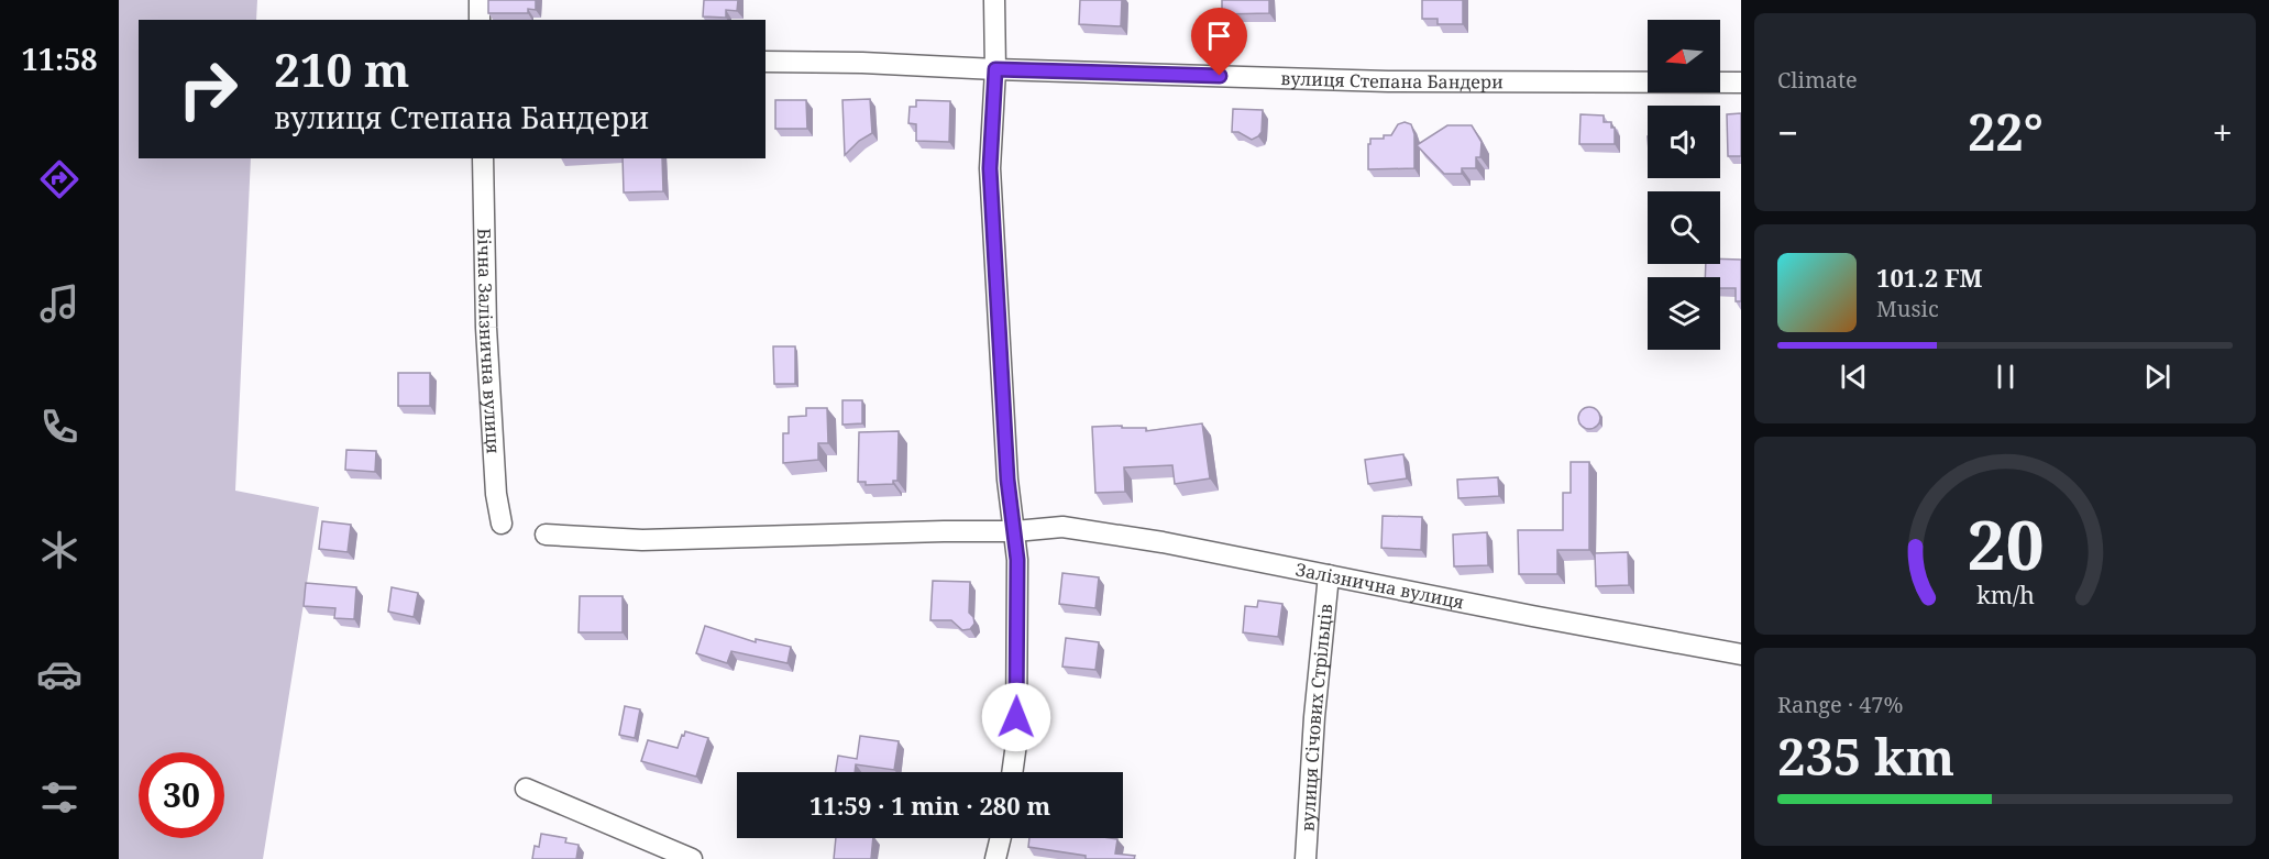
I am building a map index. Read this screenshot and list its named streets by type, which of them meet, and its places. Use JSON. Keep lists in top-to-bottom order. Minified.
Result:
{"streets":{"street":["вулиця Степана Бандери","Бічна Залізнична вулиця","Залізнична вулиця","вулиця Січових Стрільців"]},"crossings":[["Залізнична вулиця","вулиця Січових Стрільців"]],"north":"left","page":{"tabs":"11:58","tile":["Climate",["Range · 47%","235 km"]],"turn":["210 m","вулиця Степана Бандери"],"heat":["−","22°","+"],"song":["101.2 FM","Music"],"limit":"30","trip":"11:59 · 1 min · 280 m","gauge":["20","km/h"]}}
